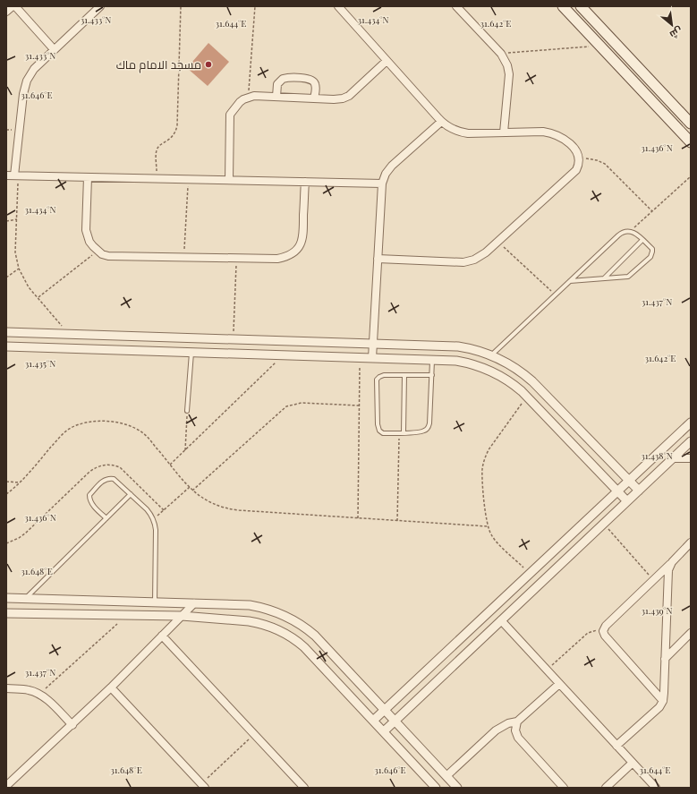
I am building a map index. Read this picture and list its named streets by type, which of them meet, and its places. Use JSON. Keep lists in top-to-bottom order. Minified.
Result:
{"places":["مسجد الامام ماك"],"north":"bottom right","coordinates":["31.433°N","31.434°N","31.644°E","31.642°E","31.646°E","31.436°N","31.437°N","31.435°N","31.438°N","31.648°E","31.439°N"]}
